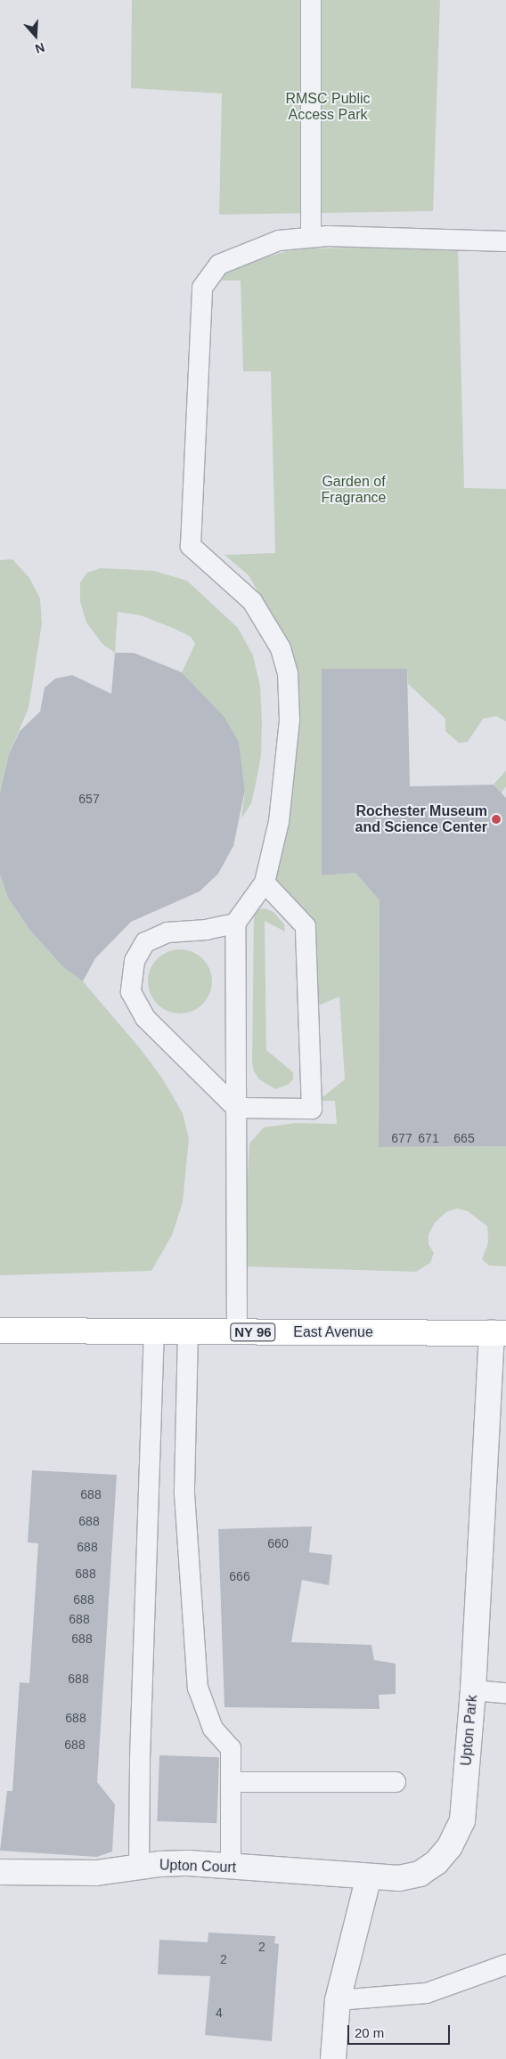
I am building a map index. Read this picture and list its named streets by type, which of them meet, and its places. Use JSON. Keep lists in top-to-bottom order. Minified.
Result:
{"streets":{"main road":["NY 96","East Avenue"],"street":["Upton Park","Upton Court"]},"crossings":[["East Avenue","Upton Park"],["Upton Park","Upton Court"]],"parks":["RMSC Public Access Park","Garden of Fragrance"],"places":["Rochester Museum and Science Center"],"house_numbers":["657","677","671","665","688","688","660","688","688","666","688","688","688","688","688","688","2","2","4"],"scale_bar":"20 m","north":"bottom"}
